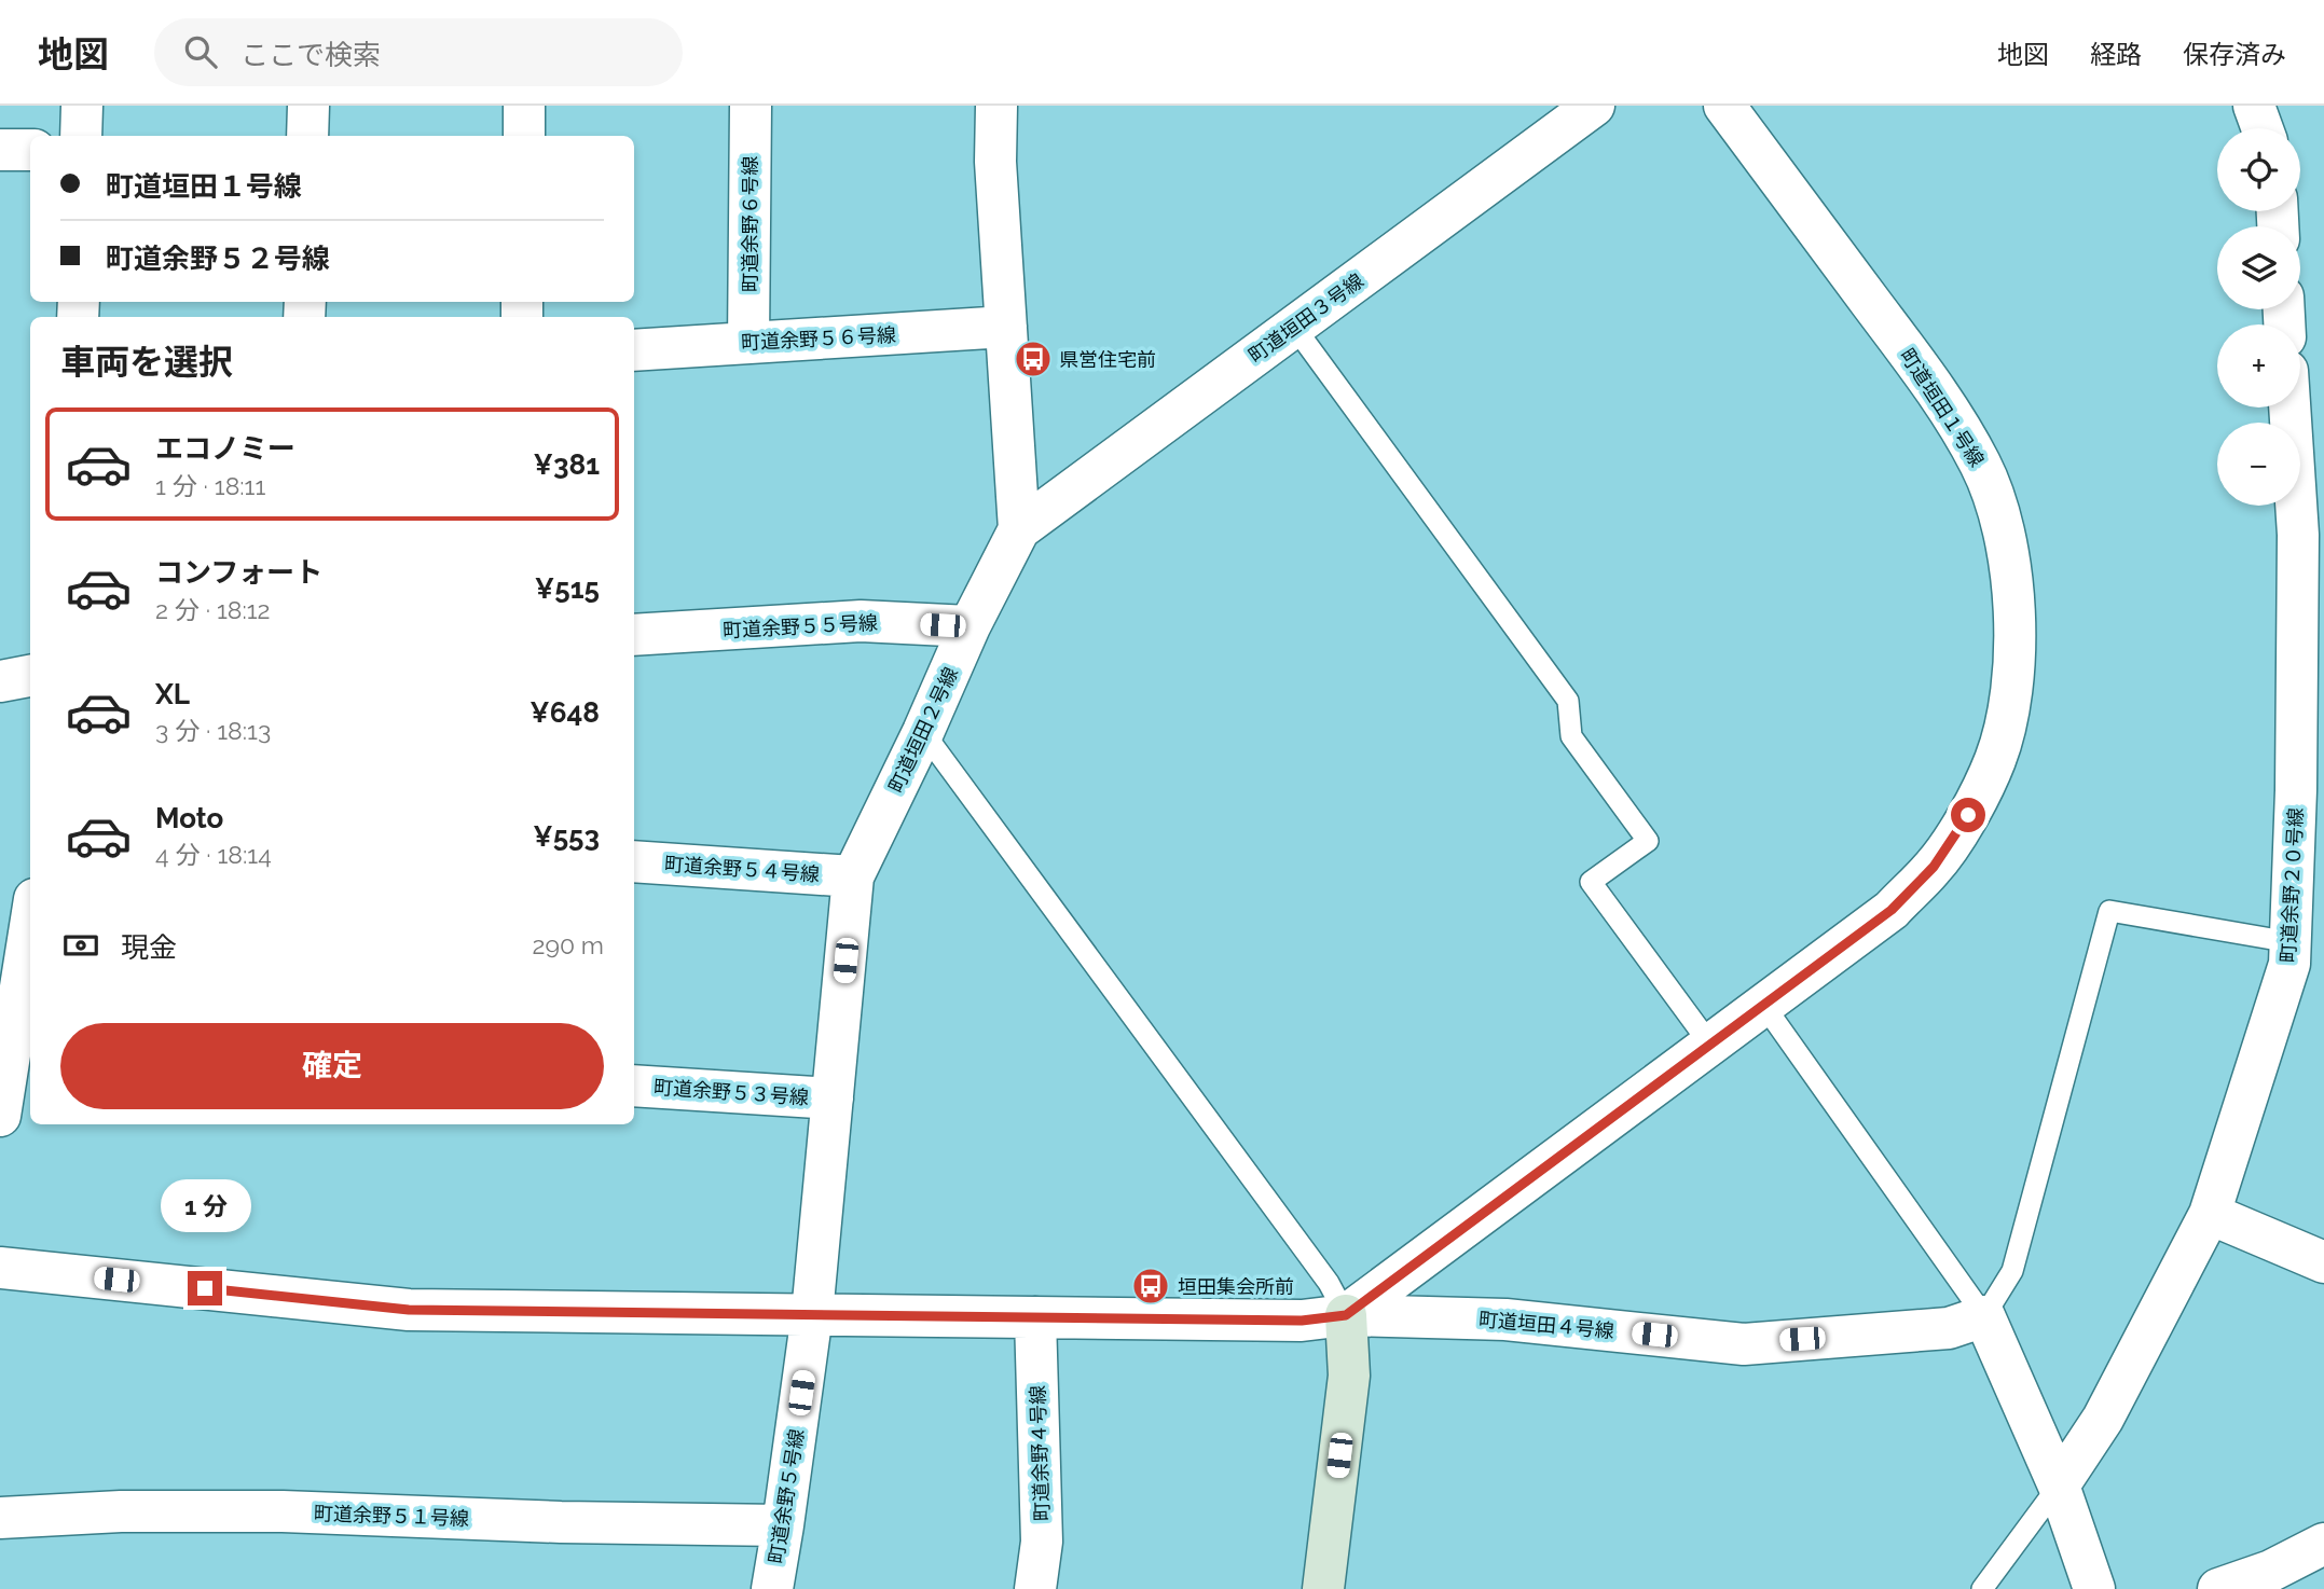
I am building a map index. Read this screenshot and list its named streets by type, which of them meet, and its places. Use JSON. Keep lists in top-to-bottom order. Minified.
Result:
{"streets":{"street":["町道余野６号線","町道垣田３号線","町道余野５６号線","町道垣田１号線","町道余野５５号線","町道垣田２号線","町道余野５４号線","町道余野２０号線","町道余野５３号線","町道垣田４号線","町道余野４号線","町道余野５号線","町道余野５１号線"]},"crossings":[["町道余野６号線","町道余野５６号線"],["町道垣田３号線","町道垣田２号線"],["町道垣田１号線","町道垣田４号線"],["町道余野５５号線","町道垣田２号線"],["町道垣田２号線","町道余野５４号線"],["町道垣田２号線","町道余野５３号線"],["町道垣田２号線","町道垣田４号線"],["町道垣田２号線","町道余野５号線"],["町道垣田４号線","町道余野４号線"],["町道垣田４号線","町道余野５号線"],["町道余野５号線","町道余野５１号線"]],"places":{"bus stop":["県営住宅前","垣田集会所前"]},"page":{"header":"地図","search":"ここで検索","nav":["地図","経路","保存済み"],"map_buttons":["+","−"],"banner":["町道垣田１号線","町道余野５２号線"],"heading":"車両を選択","list":[{"name":"エコノミー","note":"1 分 · 18:11","value":"¥381"},{"name":"コンフォート","note":"2 分 · 18:12","value":"¥515"},{"name":"XL","note":"3 分 · 18:13","value":"¥648"},{"name":"Moto","note":"4 分 · 18:14","value":"¥553"}],"pay":["現金","290 m"],"buttons":"確定","bubble":"1 分"}}
